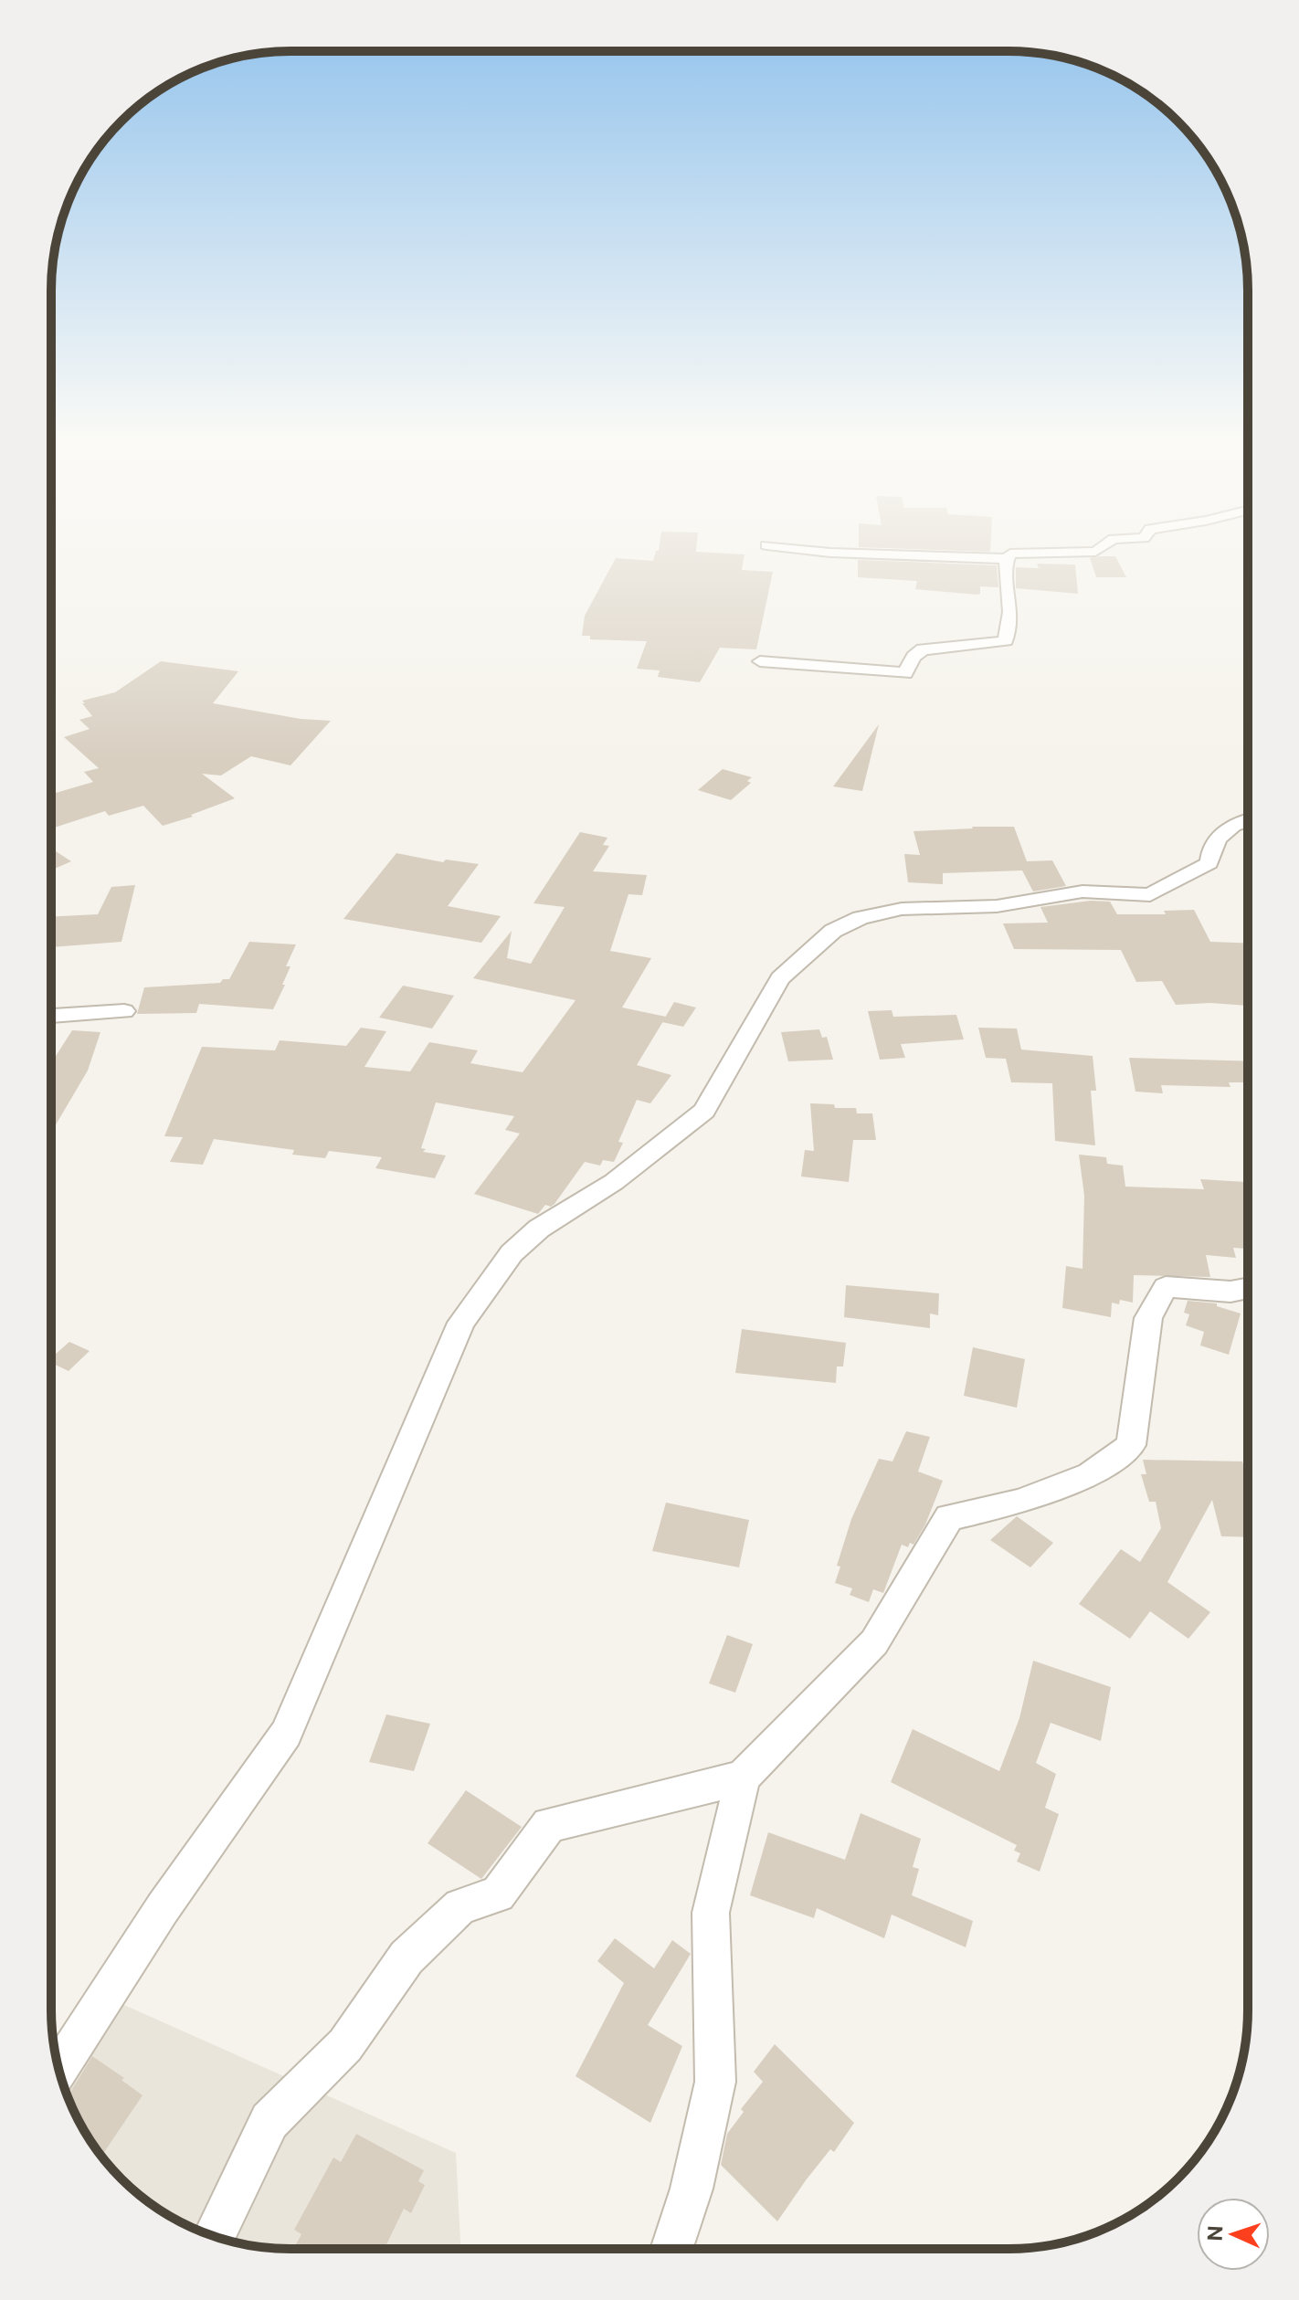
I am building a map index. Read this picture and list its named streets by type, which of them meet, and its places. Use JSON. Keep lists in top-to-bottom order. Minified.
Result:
{"north":"left"}
